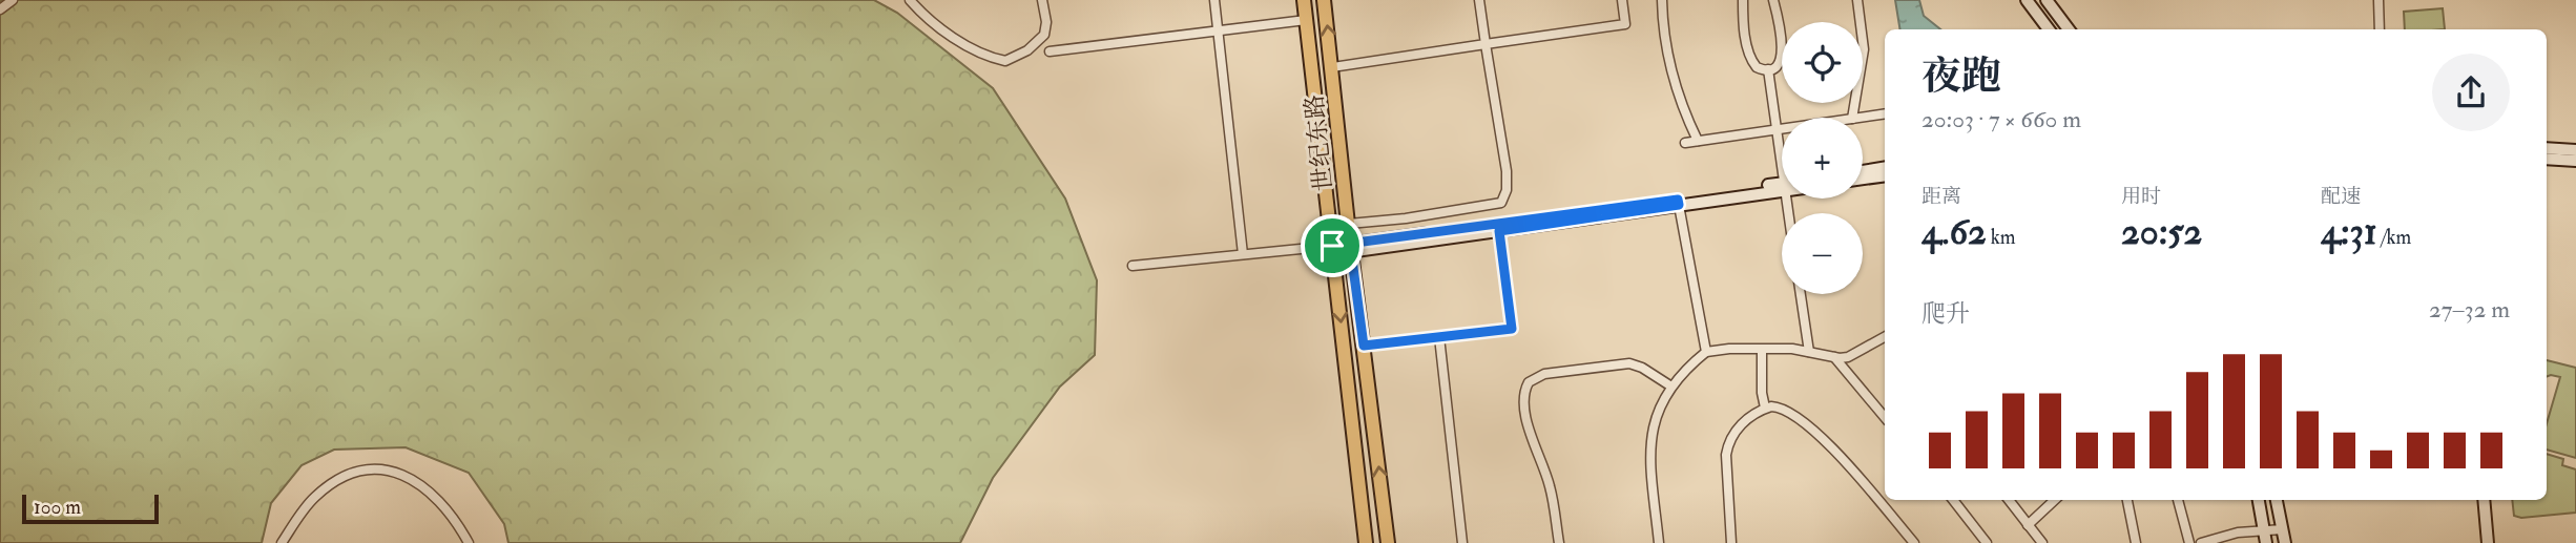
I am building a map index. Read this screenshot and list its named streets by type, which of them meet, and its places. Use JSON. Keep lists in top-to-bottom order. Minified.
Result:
{"streets":{"main road":["世纪东路"]},"scale_bar":"100 m","page":{"map_buttons":["+","−"],"heading":["夜跑","20:03 · 7 × 660 m"],"stats":[["距离","4.62 km"],["用时","20:52"],["配速","4:31 /km"]],"chart":["爬升","27–32 m"],"scale":"100 m"}}
